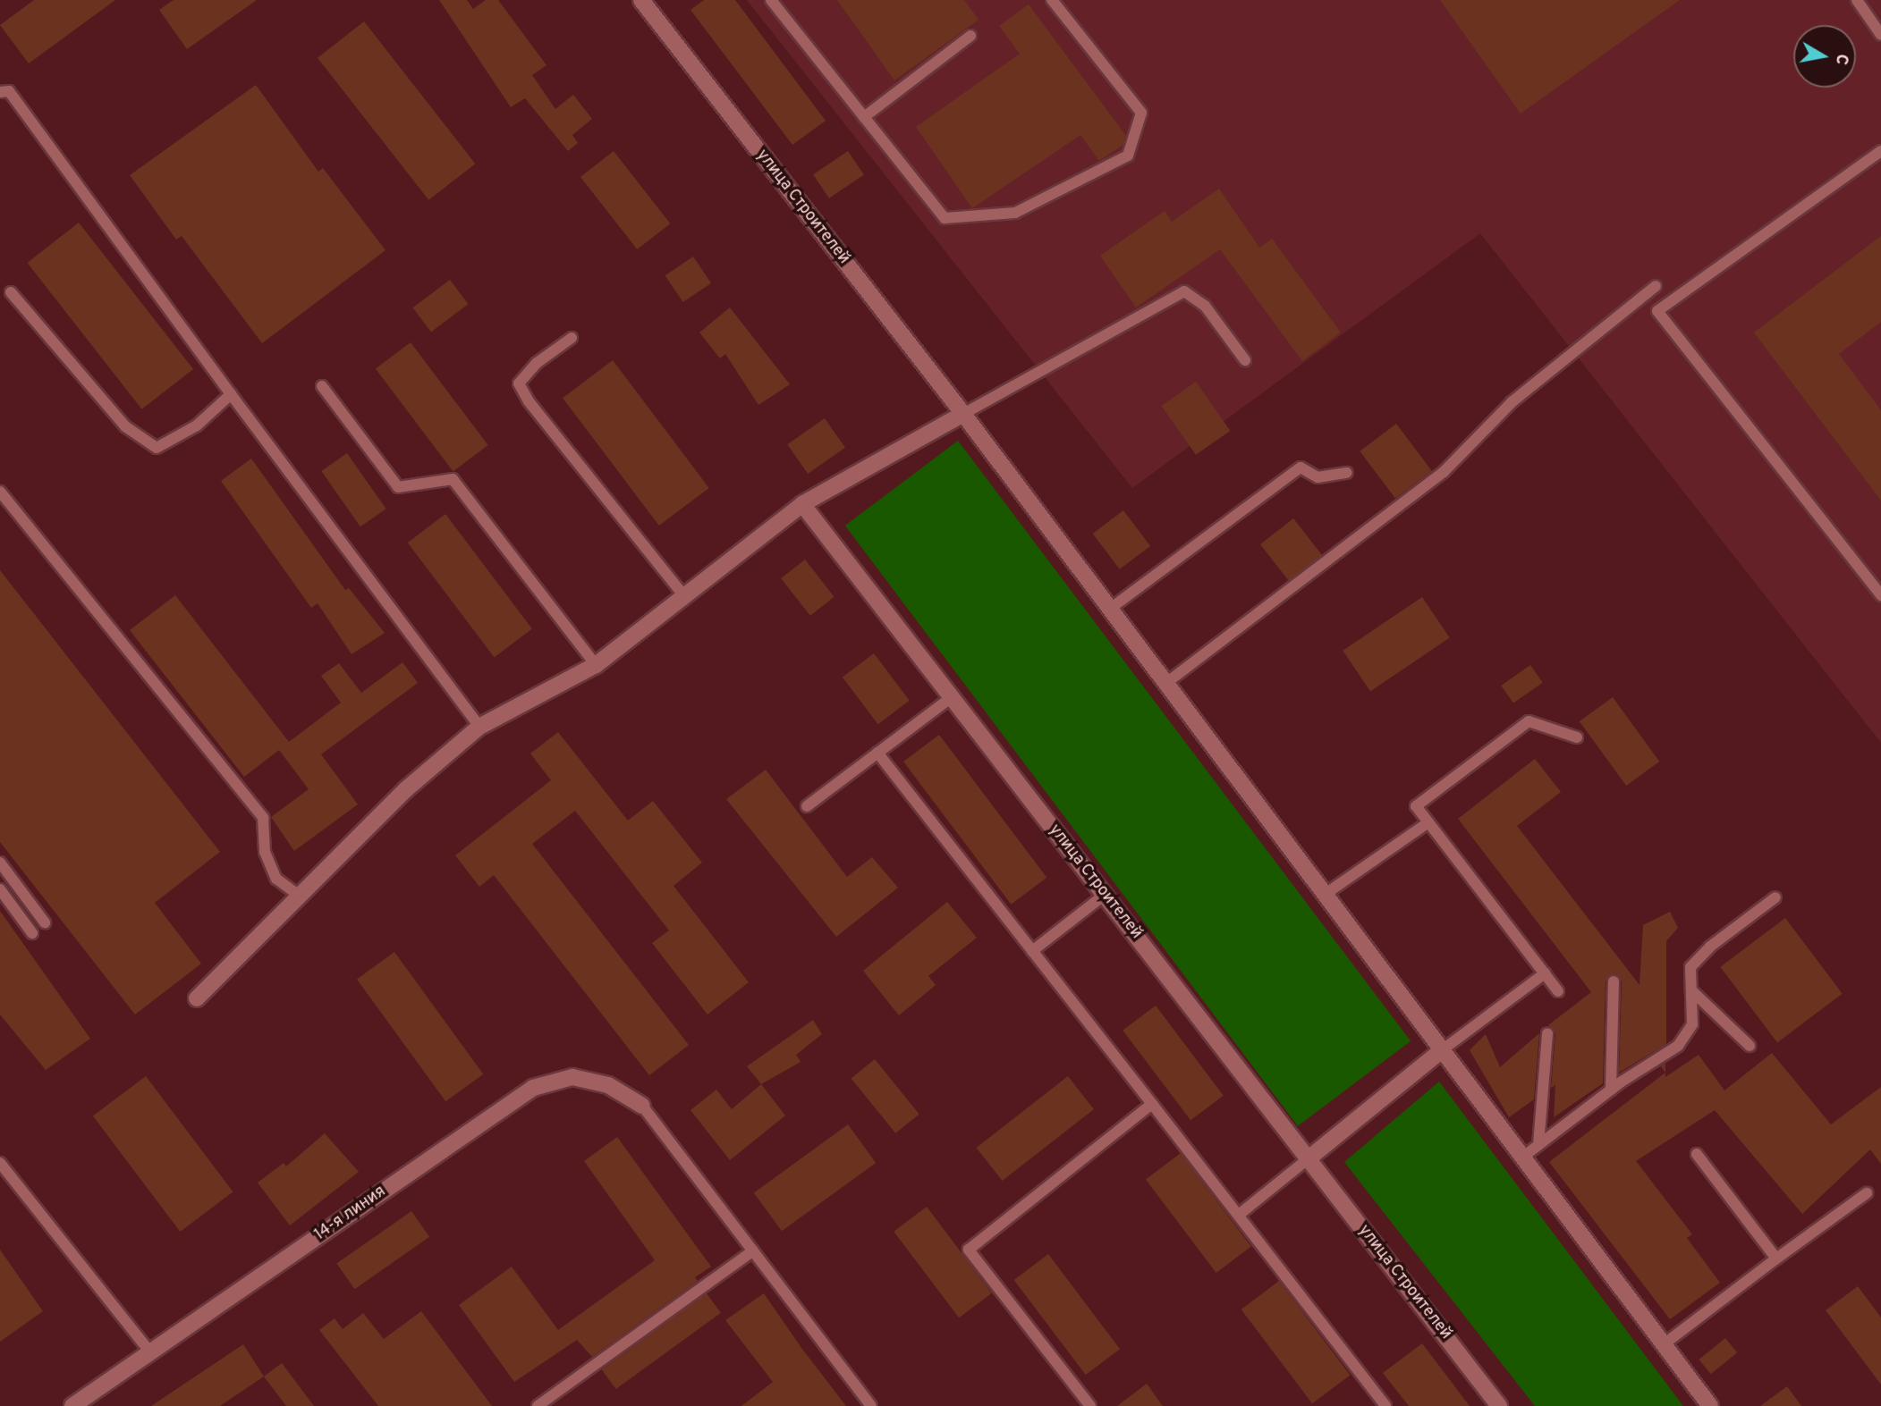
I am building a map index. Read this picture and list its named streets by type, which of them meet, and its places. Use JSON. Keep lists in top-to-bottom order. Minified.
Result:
{"streets":{"street":["улица Строителей","14-я линия"]},"north":"right"}
